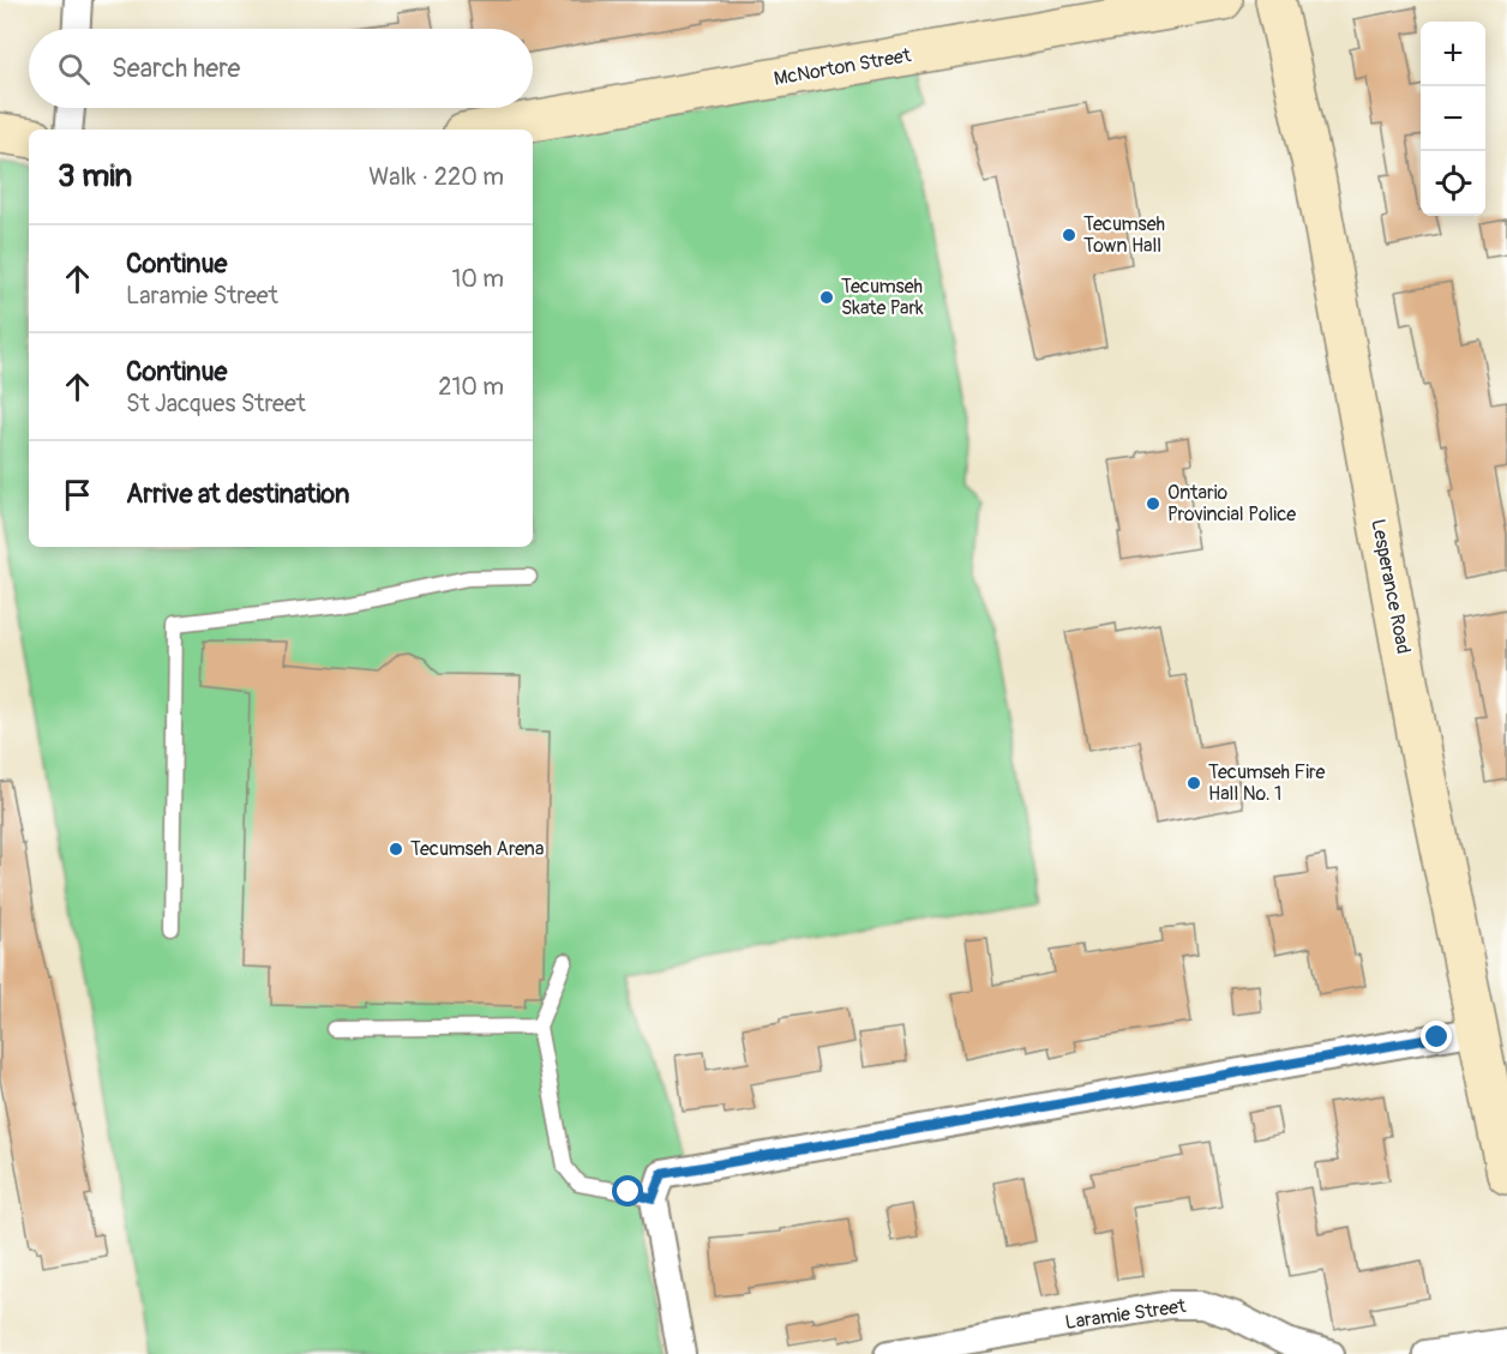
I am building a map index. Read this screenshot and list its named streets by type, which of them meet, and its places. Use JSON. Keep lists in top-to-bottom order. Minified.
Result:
{"streets":{"main road":["McNorton Street","Lesperance Road"],"street":["Laramie Street"]},"places":["Tecumseh Town Hall","Tecumseh Skate Park","Ontario Provincial Police","Tecumseh Fire Hall No. 1","Tecumseh Arena"],"page":{"map_buttons":["+","−"],"search":"Search here","heading":["3 min","Walk · 220 m"],"list":[["Continue","Laramie Street","10 m"],["Continue","St Jacques Street","210 m"],"Arrive at destination"]}}
